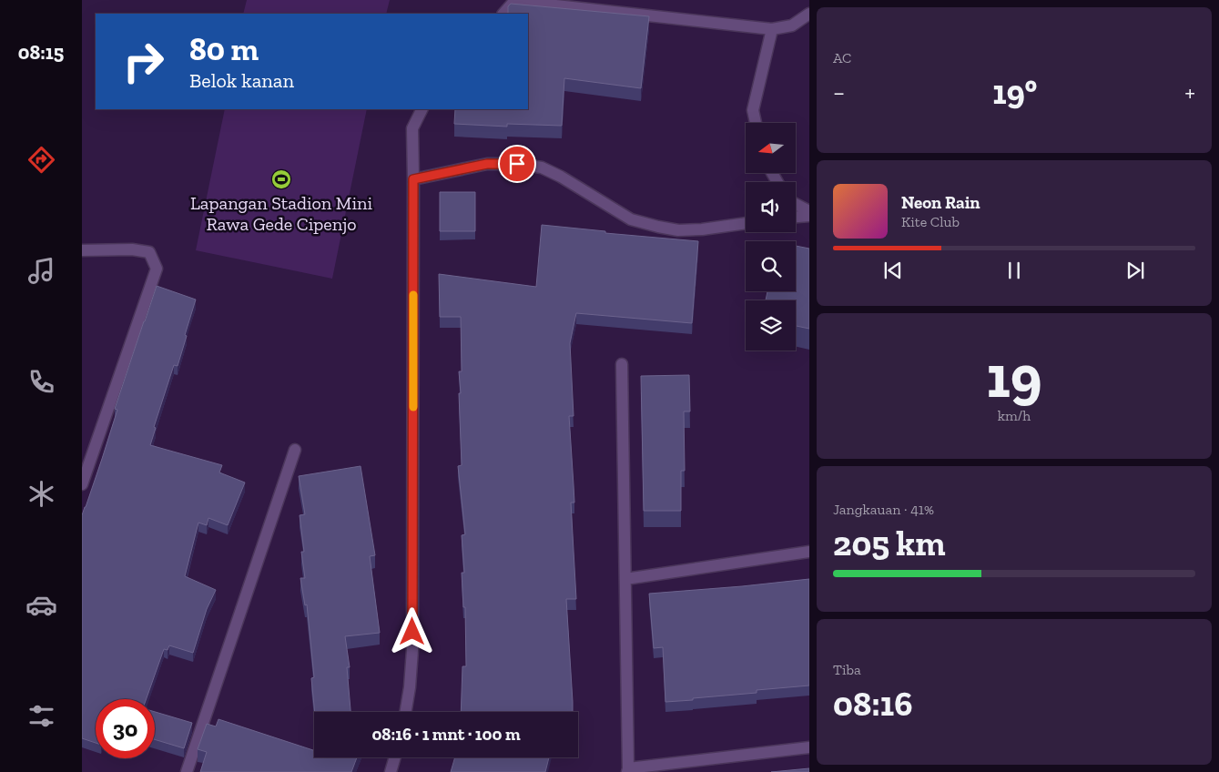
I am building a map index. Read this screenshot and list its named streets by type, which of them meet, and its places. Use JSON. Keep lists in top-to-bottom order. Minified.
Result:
{"places":{"sports":["Lapangan Stadion Mini Rawa Gede Cipenjo"]},"north":"left","page":{"tabs":"08:15","tile":["AC",["19","km/h"],["Jangkauan · 41%","205 km"],["Tiba","08:16"]],"turn":["80 m","Belok kanan"],"heat":["−","19°","+"],"song":["Neon Rain","Kite Club"],"limit":"30","trip":"08:16 · 1 mnt · 100 m"}}
